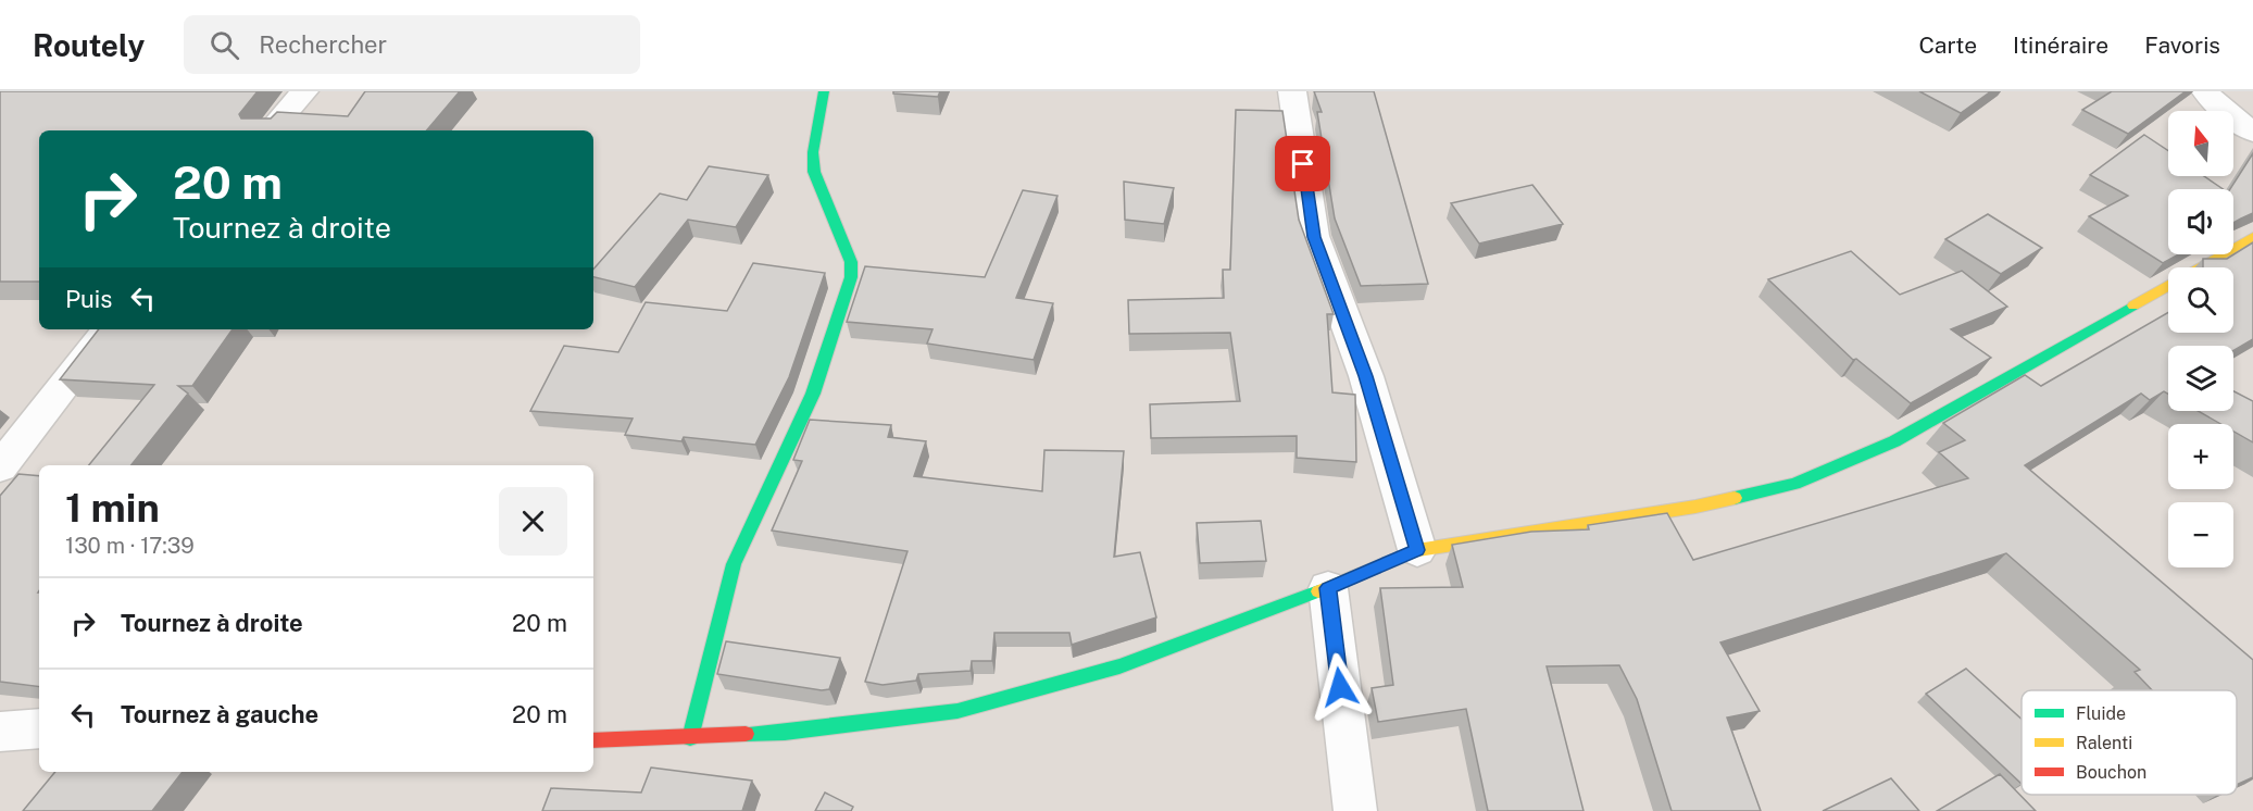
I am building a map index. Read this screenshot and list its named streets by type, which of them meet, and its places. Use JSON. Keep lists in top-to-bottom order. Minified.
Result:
{"legend":["Fluide","Ralenti","Bouchon"],"north":"top","page":{"header":"Routely","search":"Rechercher","nav":["Carte","Itinéraire","Favoris"],"map_buttons":["+","−"],"turn":["20 m","Tournez à droite"],"then":"Puis","heading":["1 min","130 m · 17:39"],"list":[{"name":"Tournez à droite","value":"20 m"},{"name":"Tournez à gauche","value":"20 m"}]}}
